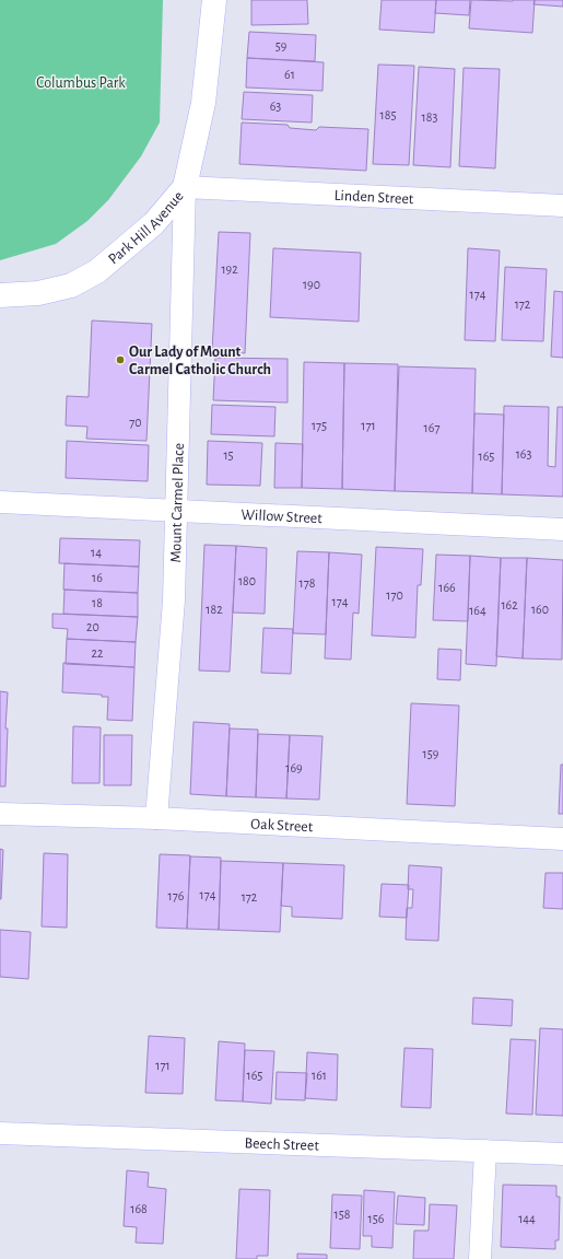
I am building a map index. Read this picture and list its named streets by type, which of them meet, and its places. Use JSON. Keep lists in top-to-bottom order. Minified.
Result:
{"streets":{"street":["Linden Street","Park Hill Avenue","Mount Carmel Place","Willow Street","Oak Street","Beech Street"]},"crossings":[["Linden Street","Park Hill Avenue"],["Linden Street","Mount Carmel Place"],["Park Hill Avenue","Mount Carmel Place"],["Mount Carmel Place","Willow Street"],["Mount Carmel Place","Oak Street"]],"parks":["Columbus Park"],"places":["Our Lady of Mount Carmel Catholic Church"],"house_numbers":["59","61","63","185","183","192","190","174","172","70","175","171","167","163","15","165","14","16","180","178","166","170","174","18","162","182","160","164","20","22","159","169","174","176","172","171","165","161","168","158","156","144"]}
